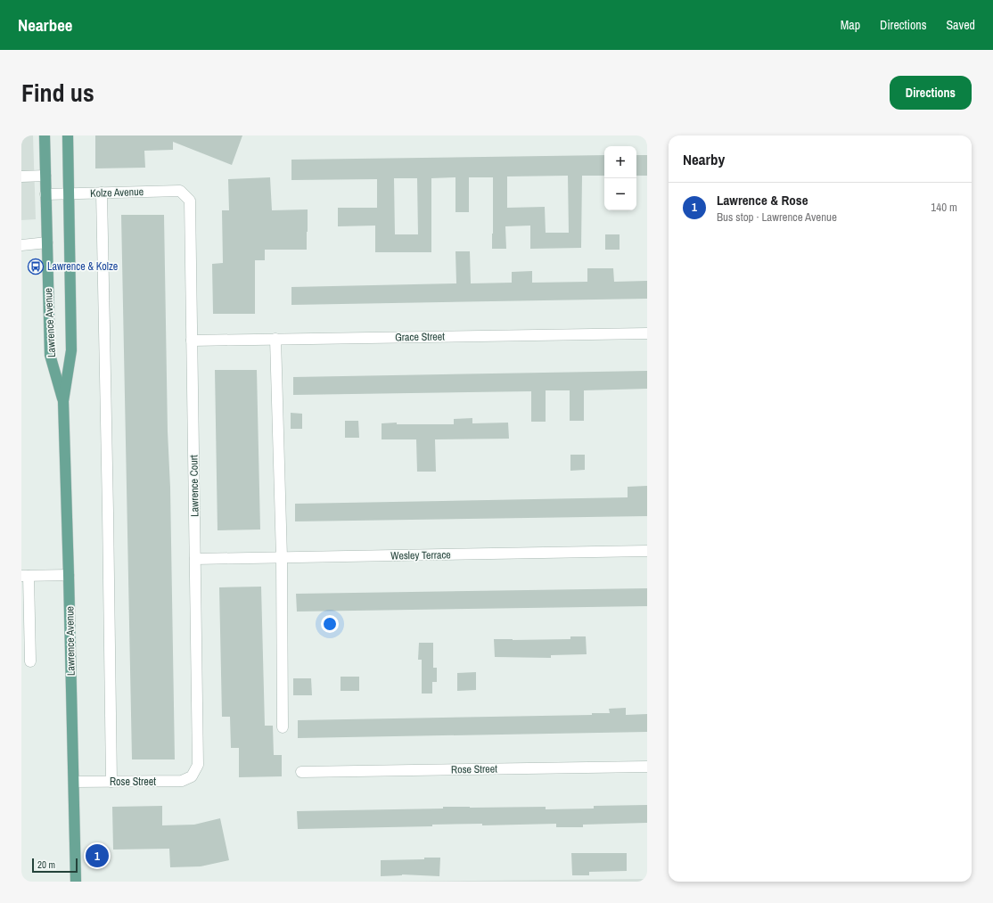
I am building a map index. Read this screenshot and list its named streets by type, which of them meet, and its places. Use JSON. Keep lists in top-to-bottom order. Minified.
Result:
{"streets":{"main road":["Lawrence Avenue"],"street":["Kolze Avenue","Grace Street","Lawrence Court","Wesley Terrace","Rose Street"]},"crossings":[["Kolze Avenue","Lawrence Avenue"],["Kolze Avenue","Lawrence Court"],["Lawrence Avenue","Rose Street"],["Grace Street","Lawrence Court"],["Lawrence Court","Wesley Terrace"],["Lawrence Court","Rose Street"]],"places":{"bus stop":["Lawrence & Kolze"]},"scale_bar":"20 m","page":{"header":"Nearbee","nav":["Map","Directions","Saved"],"title":"Find us","buttons":"Directions","heading":"Nearby","map_buttons":["+","−"],"list":[{"mark":"1","name":"Lawrence & Rose","note":"Bus stop · Lawrence Avenue","value":"140 m"}],"pins":"1","scale":"20 m"}}
